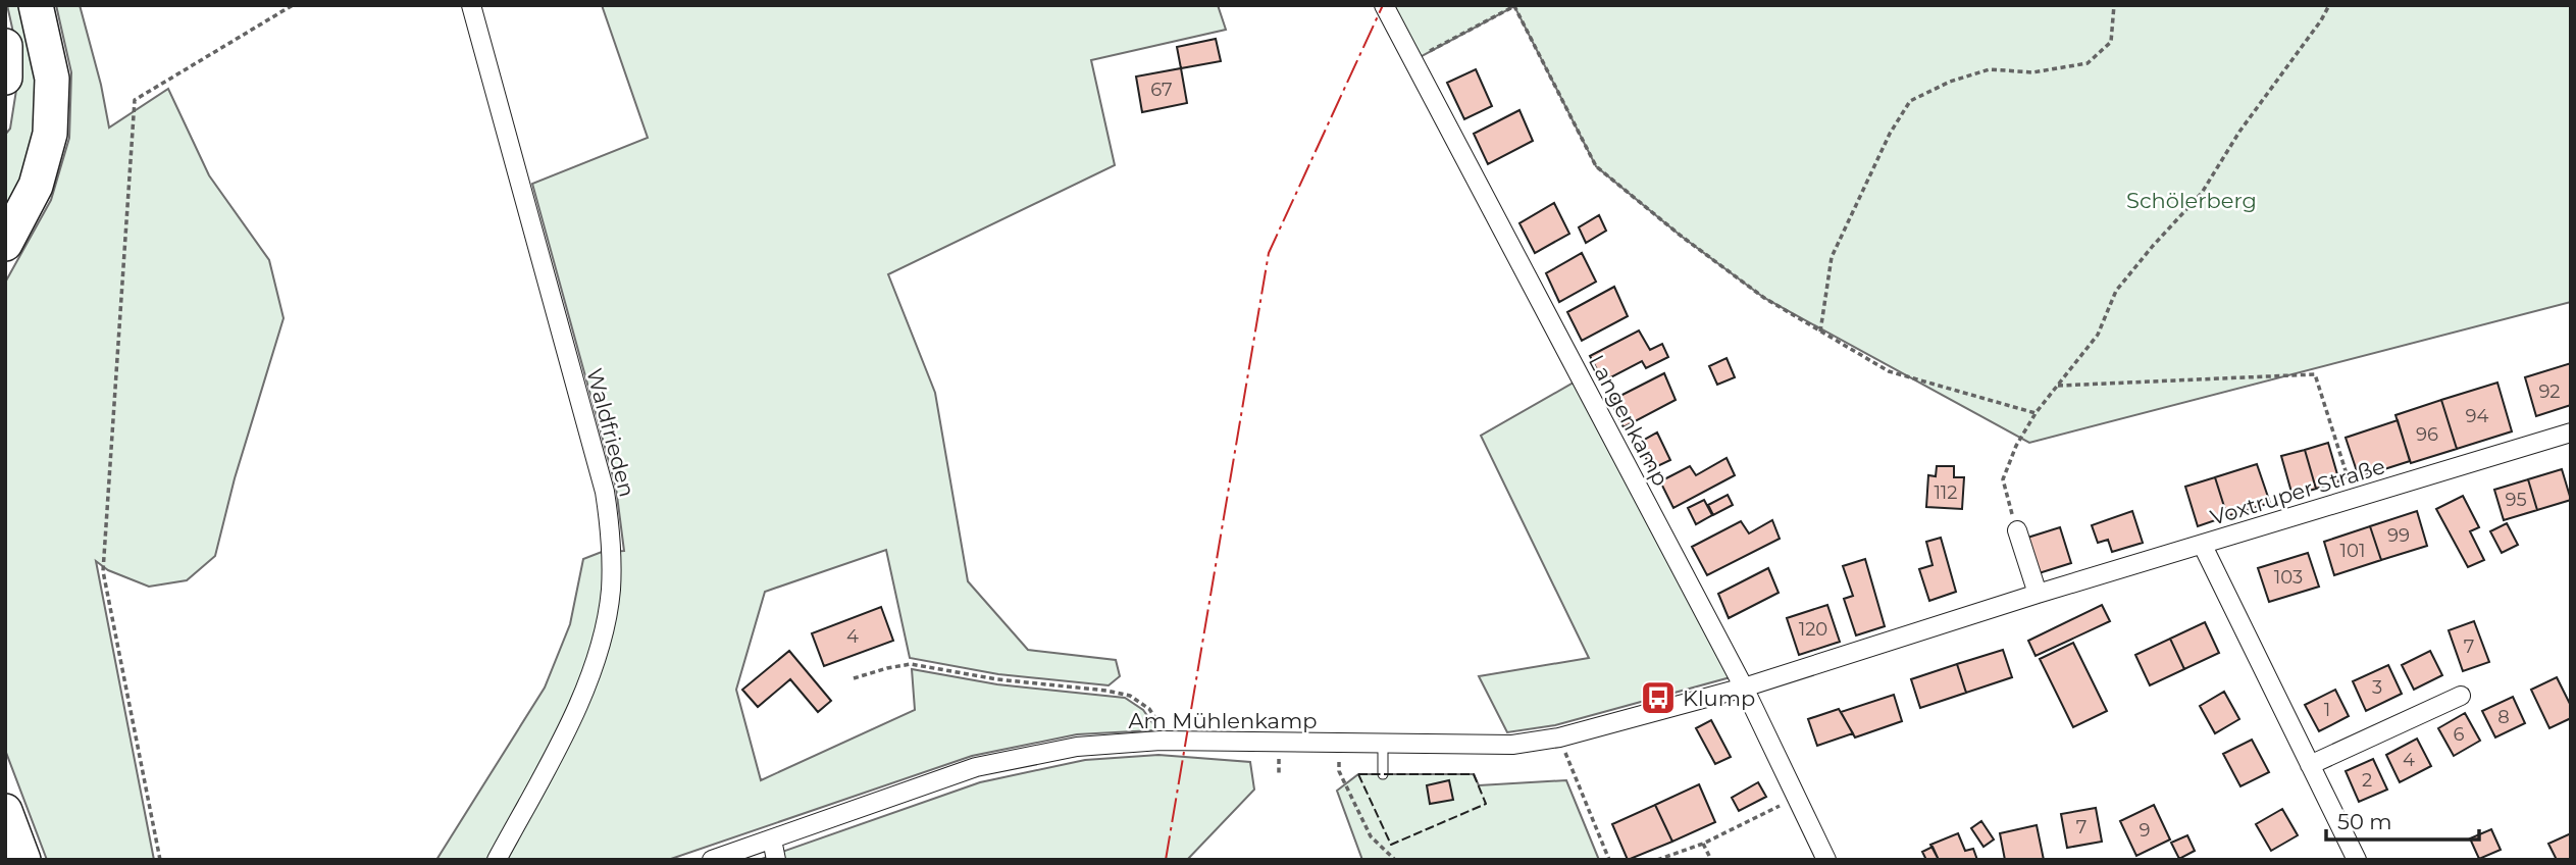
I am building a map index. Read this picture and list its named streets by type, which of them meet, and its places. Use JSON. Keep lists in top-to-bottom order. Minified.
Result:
{"streets":{"street":["Langenkamp","Waldfrieden","Voxtruper Straße","Am Mühlenkamp"]},"crossings":[["Langenkamp","Voxtruper Straße"],["Langenkamp","Am Mühlenkamp"],["Voxtruper Straße","Am Mühlenkamp"]],"parks":["Schölerberg"],"places":{"bus stop":["Klump"]},"house_numbers":["67","92","94","96","112","95","99","101","103","120","4","7","3","1","8","6","4","2","7","9"],"scale_bar":"50 m"}
